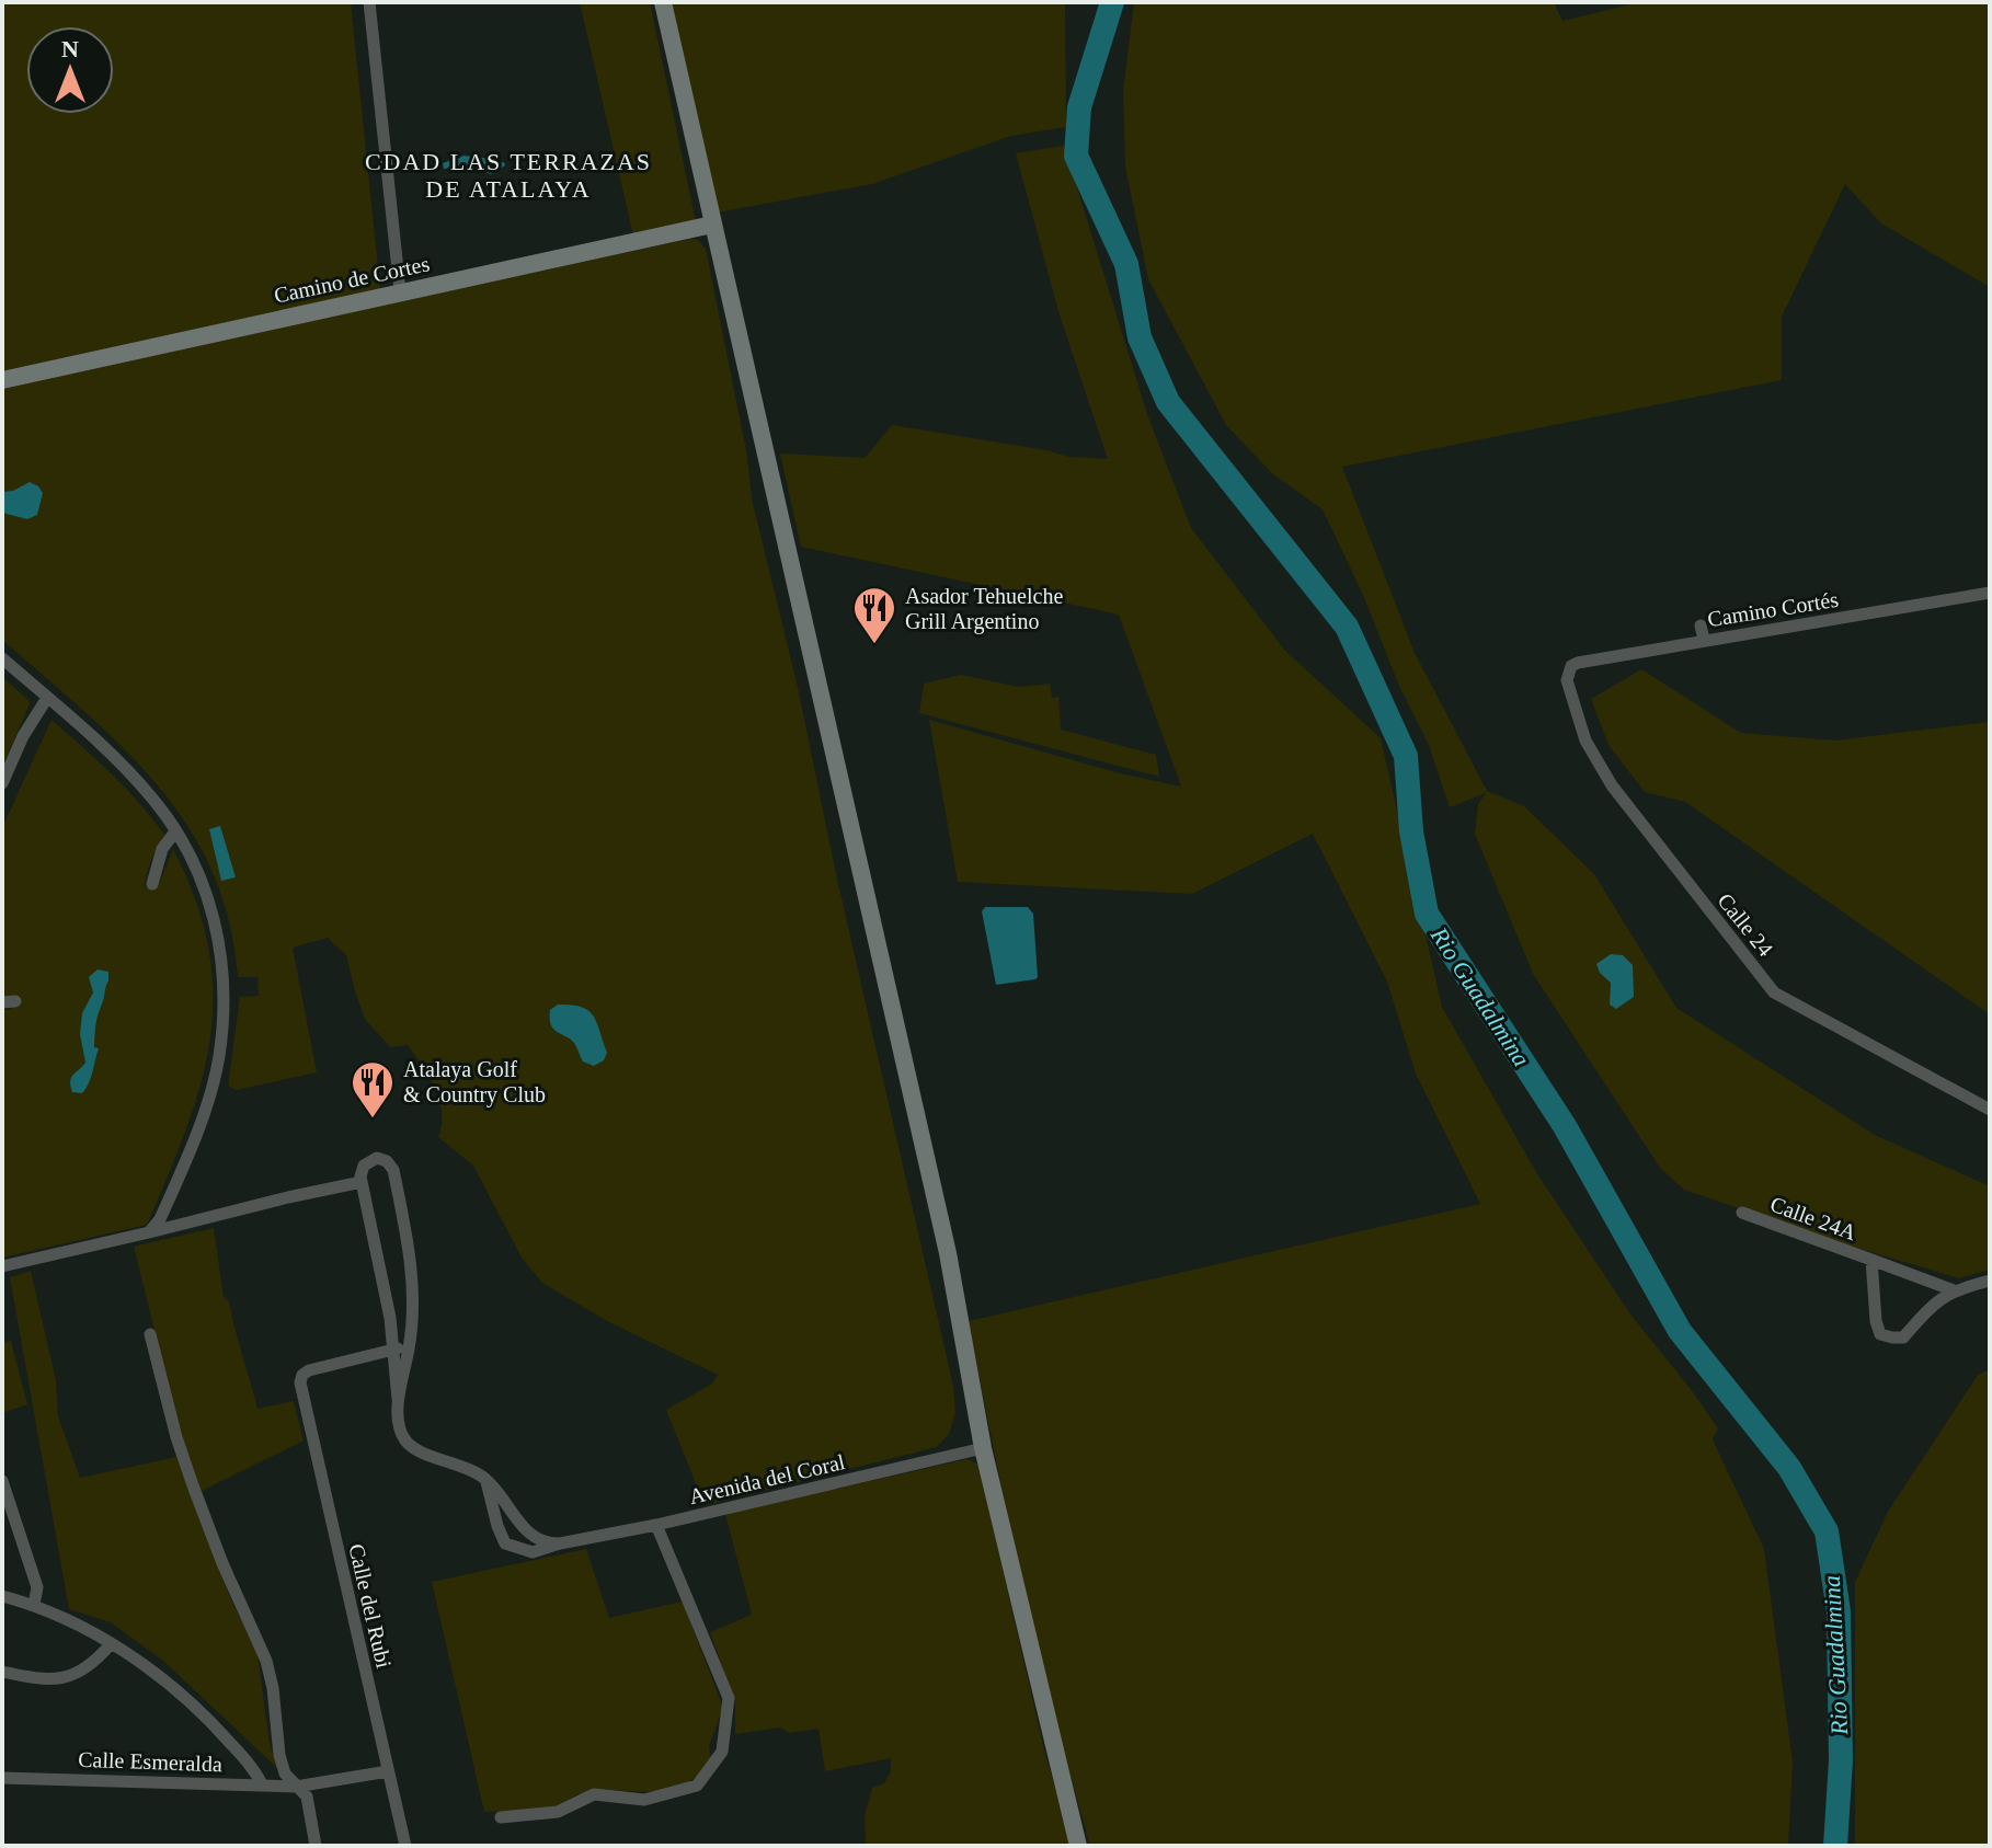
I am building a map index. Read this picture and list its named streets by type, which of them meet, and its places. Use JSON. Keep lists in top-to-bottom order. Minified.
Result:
{"streets":{"main road":["Camino de Cortes"],"street":["Camino Cortés","Calle 24","Calle 24A","Avenida del Coral","Calle del Rubi","Calle Esmeralda"]},"crossings":[["Camino Cortés","Calle 24"],["Calle del Rubi","Calle Esmeralda"]],"districts":["CDAD LAS TERRAZAS DE ATALAYA"],"water":["Rio Guadalmina"],"places":{"restaurant":["Asador Tehuelche Grill Argentino","Atalaya Golf & Country Club"]},"north":"top"}
